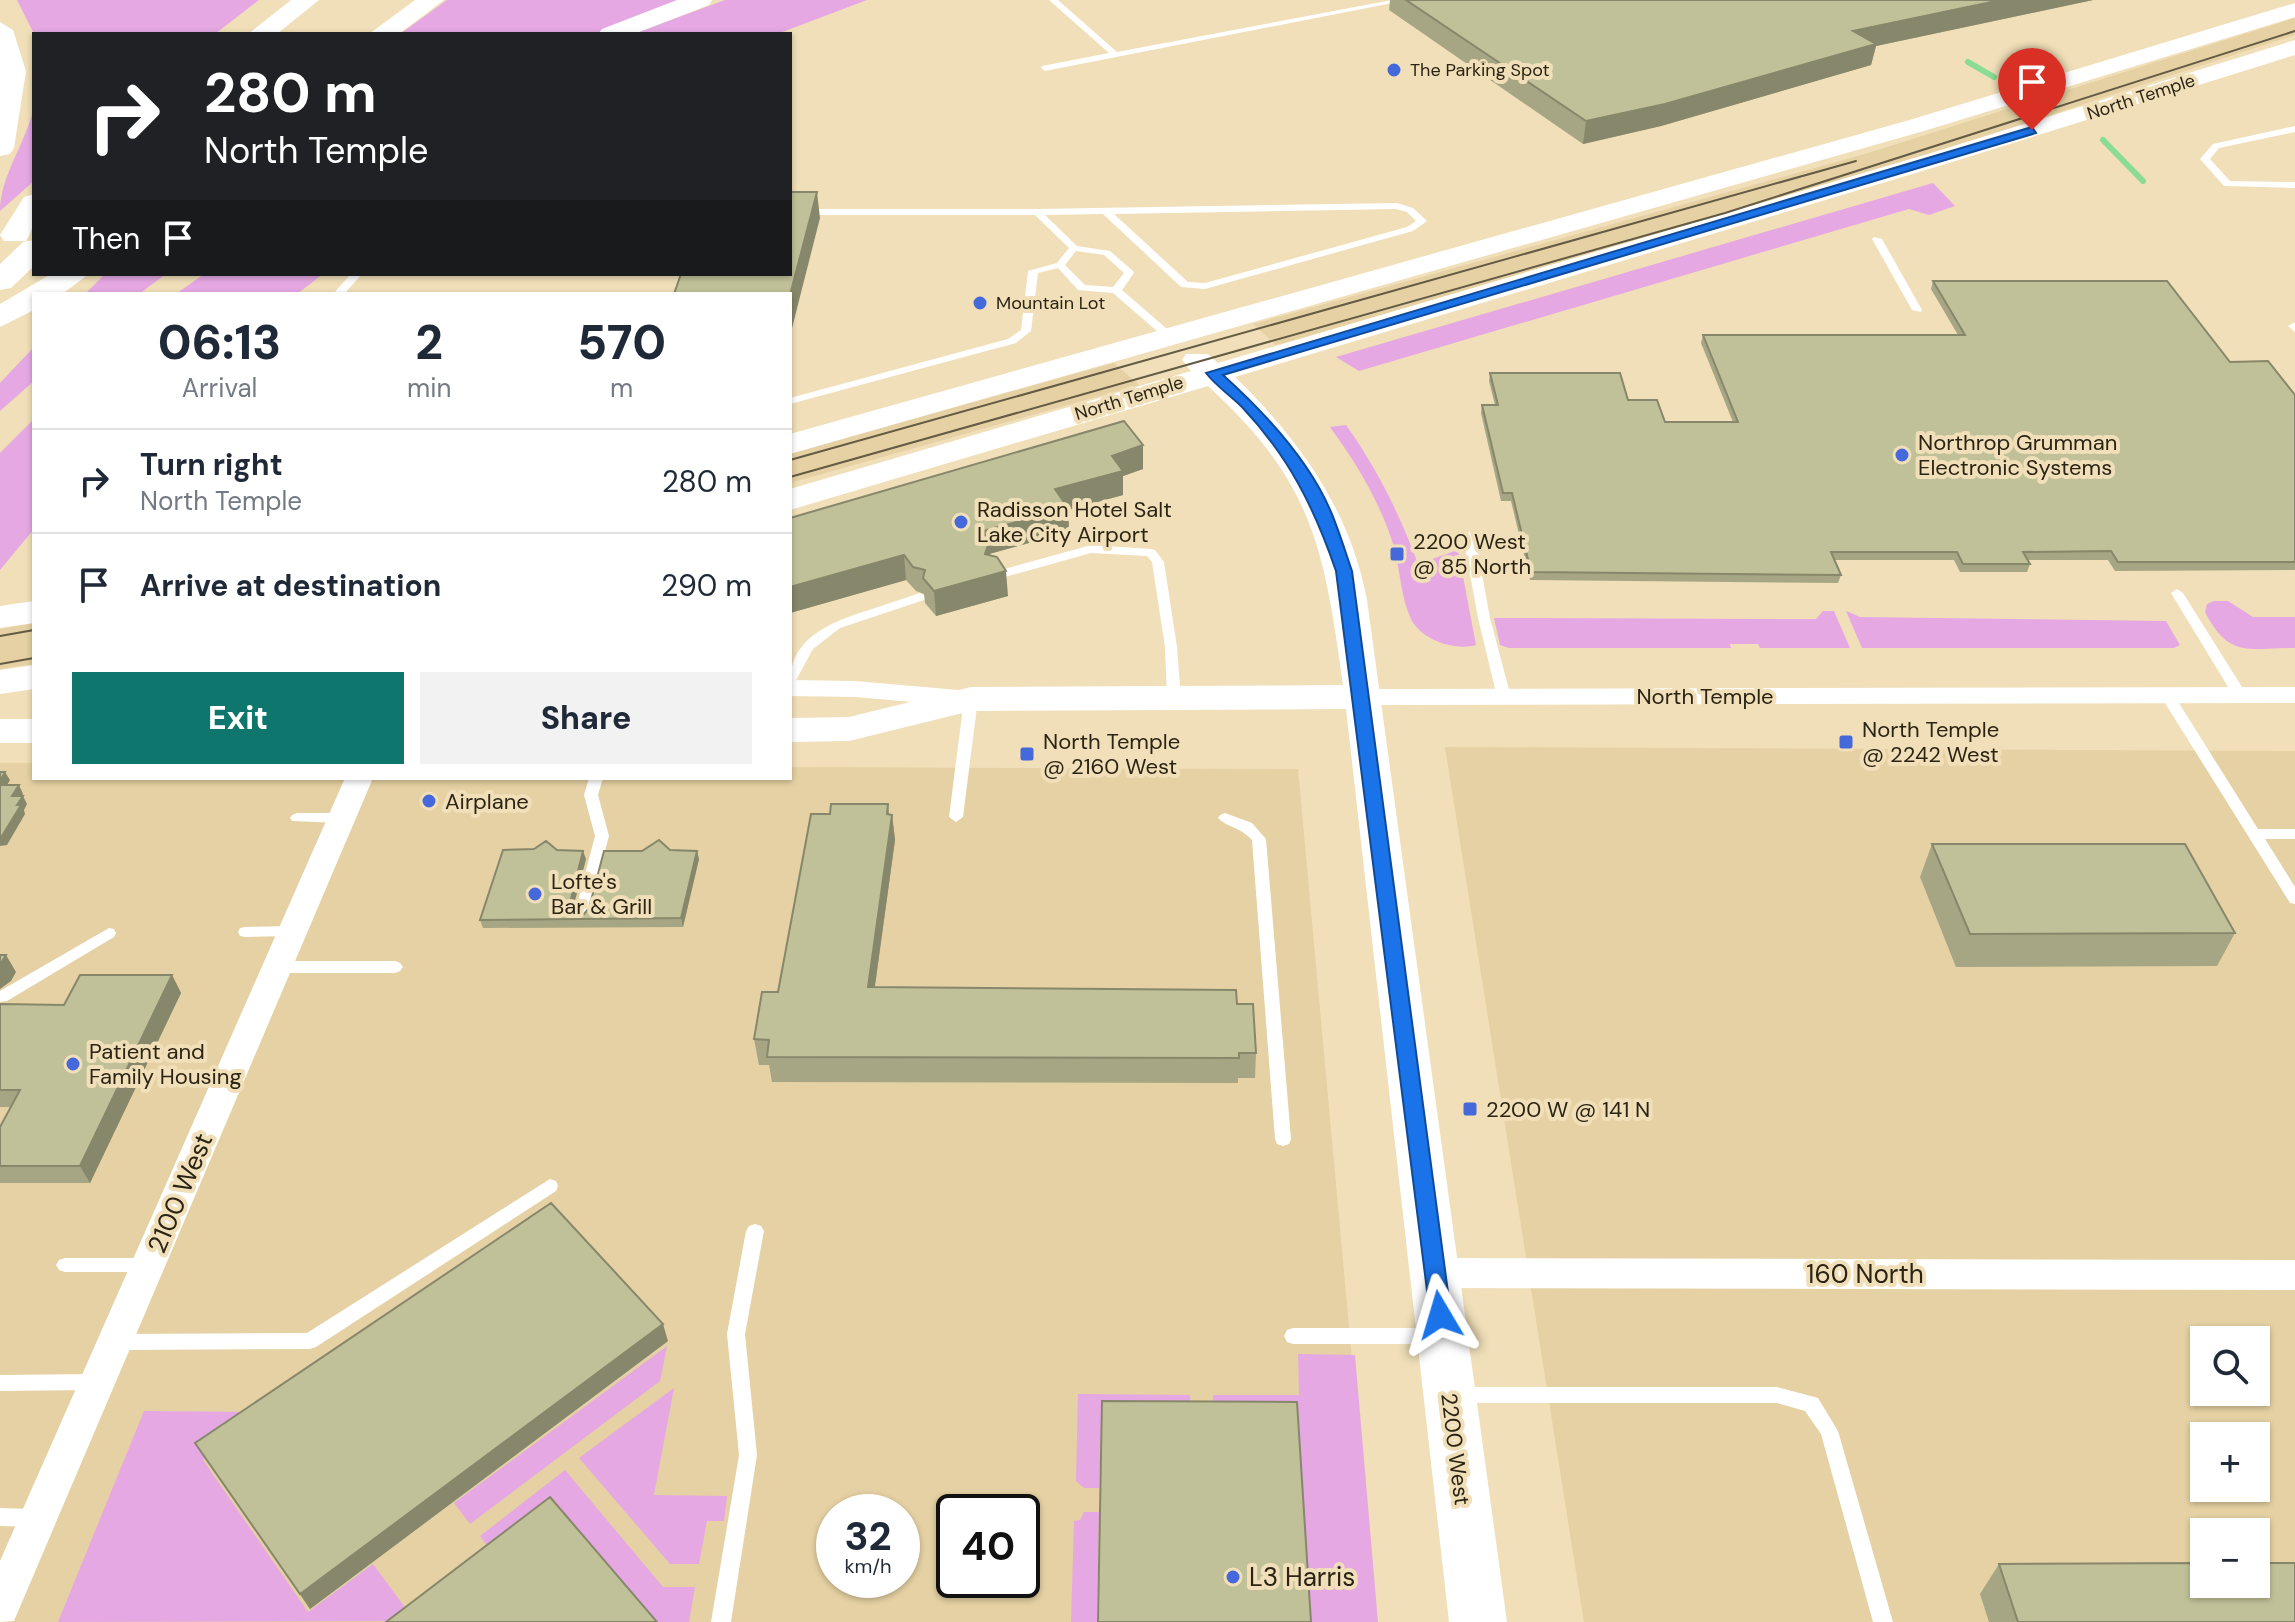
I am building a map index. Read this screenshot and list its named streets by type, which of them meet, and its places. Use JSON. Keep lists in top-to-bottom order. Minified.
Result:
{"streets":{"main road":["North Temple","2200 West"],"street":["2100 West","160 North"]},"crossings":[["North Temple","2200 West"],["160 North","2200 West"]],"places":{"other":["The Parking Spot","Mountain Lot","Northrop Grumman Electronic Systems","Radisson Hotel Salt Lake City Airport","Airplane","Lofte's Bar & Grill","Patient and Family Housing","L3 Harris"],"transit":["2200 West @ 85 North","North Temple @ 2242 West","North Temple @ 2160 West","2200 W @ 141 N"]},"page":{"turn":["280 m","North Temple"],"then":"Then","eta":["06:13","Arrival","2","min","570","m"],"list":[{"name":"Turn right","note":"North Temple","value":"280 m"},{"name":"Arrive at destination","value":"290 m"}],"buttons":["Exit","Share"],"map_buttons":["+","−"],"speed":"32 km/h","limit":"40"}}
